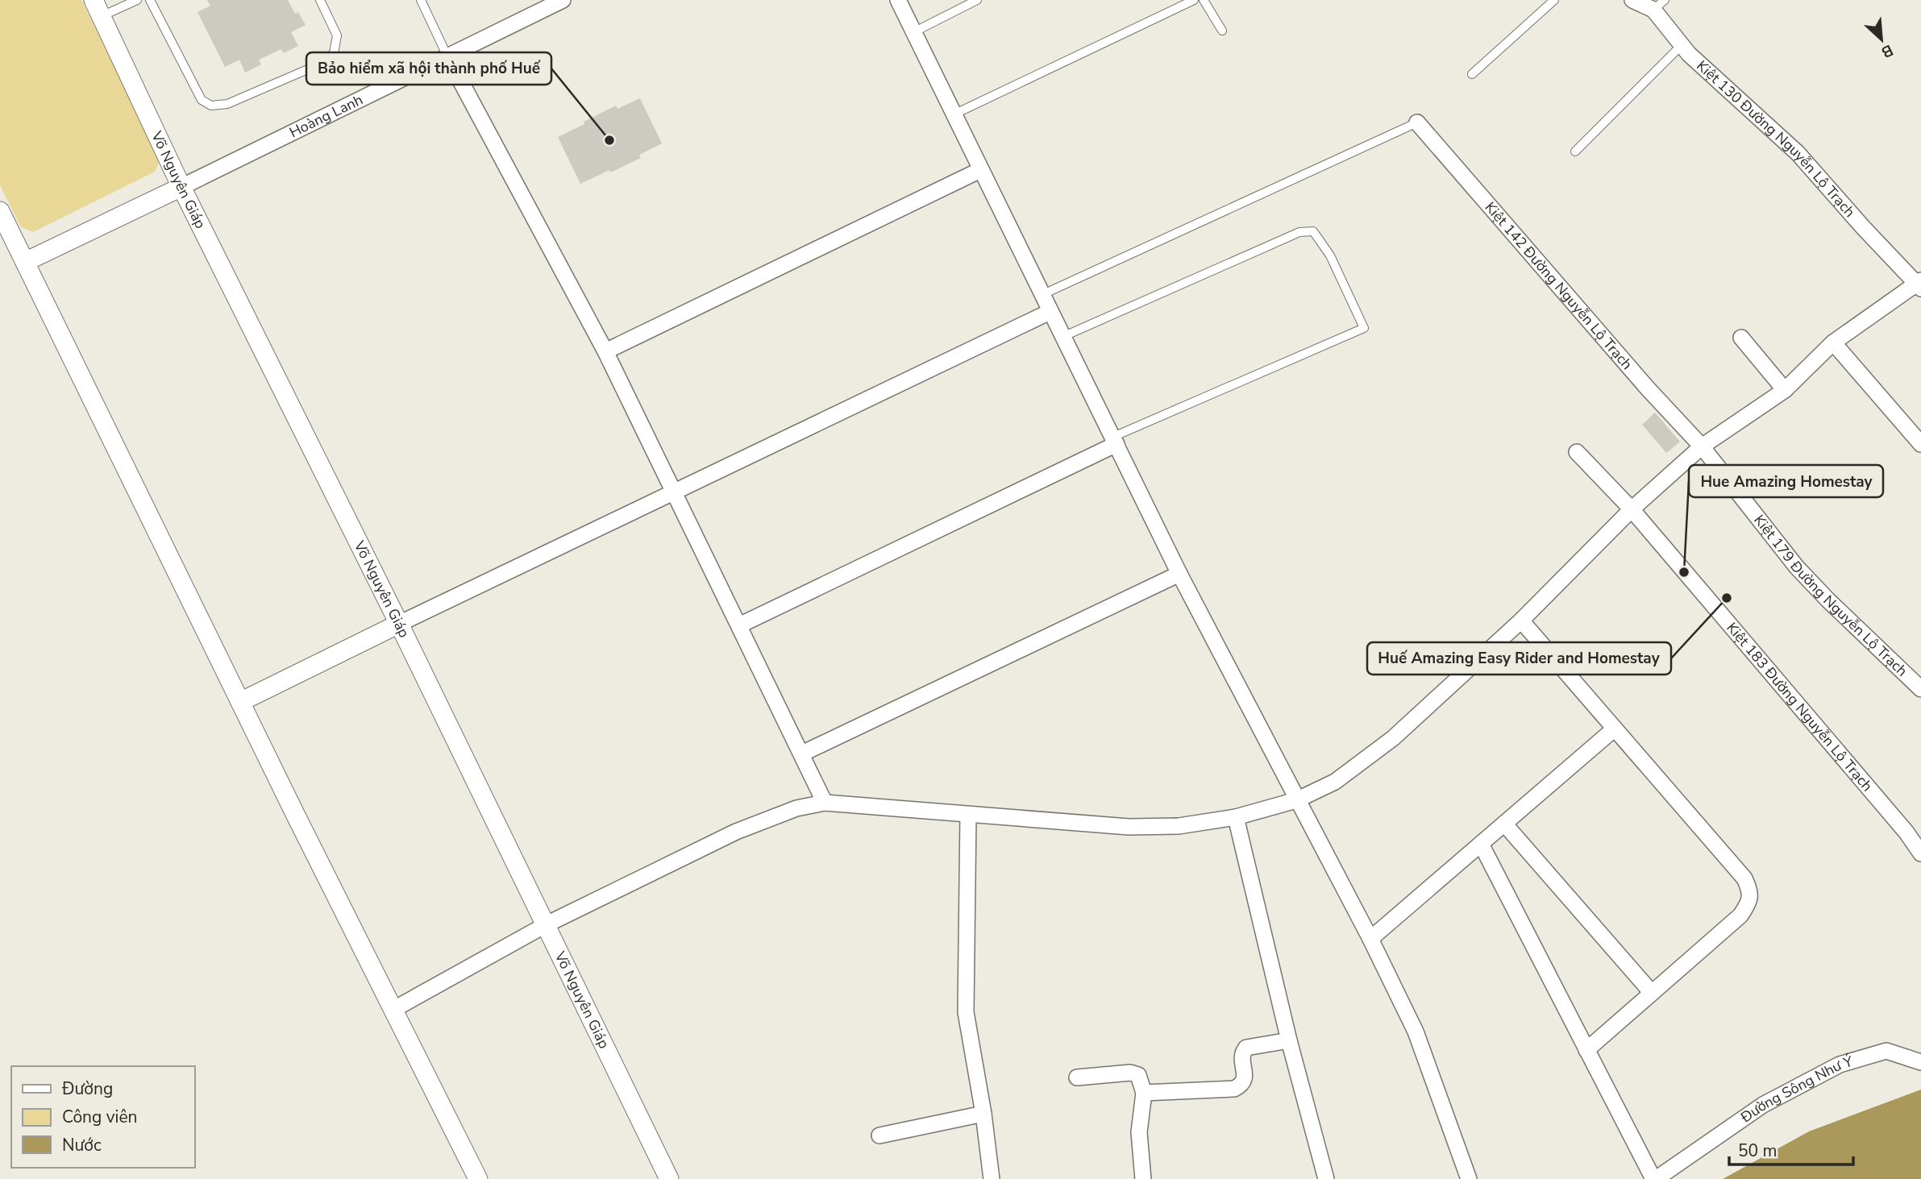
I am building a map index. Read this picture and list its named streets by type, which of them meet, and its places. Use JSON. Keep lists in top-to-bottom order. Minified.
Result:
{"streets":{"street":["Hoàng Lanh","Kiệt 130 Đường Nguyễn Lộ Trạch","Võ Nguyên Giáp","Kiệt 142 Đường Nguyễn Lộ Trạch","Kiệt 179 Đường Nguyễn Lộ Trạch","Kiệt 183 Đường Nguyễn Lộ Trạch","Đường Sông Như Ý"]},"crossings":[["Hoàng Lanh","Võ Nguyên Giáp"],["Kiệt 142 Đường Nguyễn Lộ Trạch","Kiệt 179 Đường Nguyễn Lộ Trạch"]],"places":["Bảo hiểm xã hội thành phố Huế","Hue Amazing Homestay","Huế Amazing Easy Rider and Homestay"],"legend":["Đường","Công viên","Nước"],"scale_bar":"50 m","north":"bottom right"}
